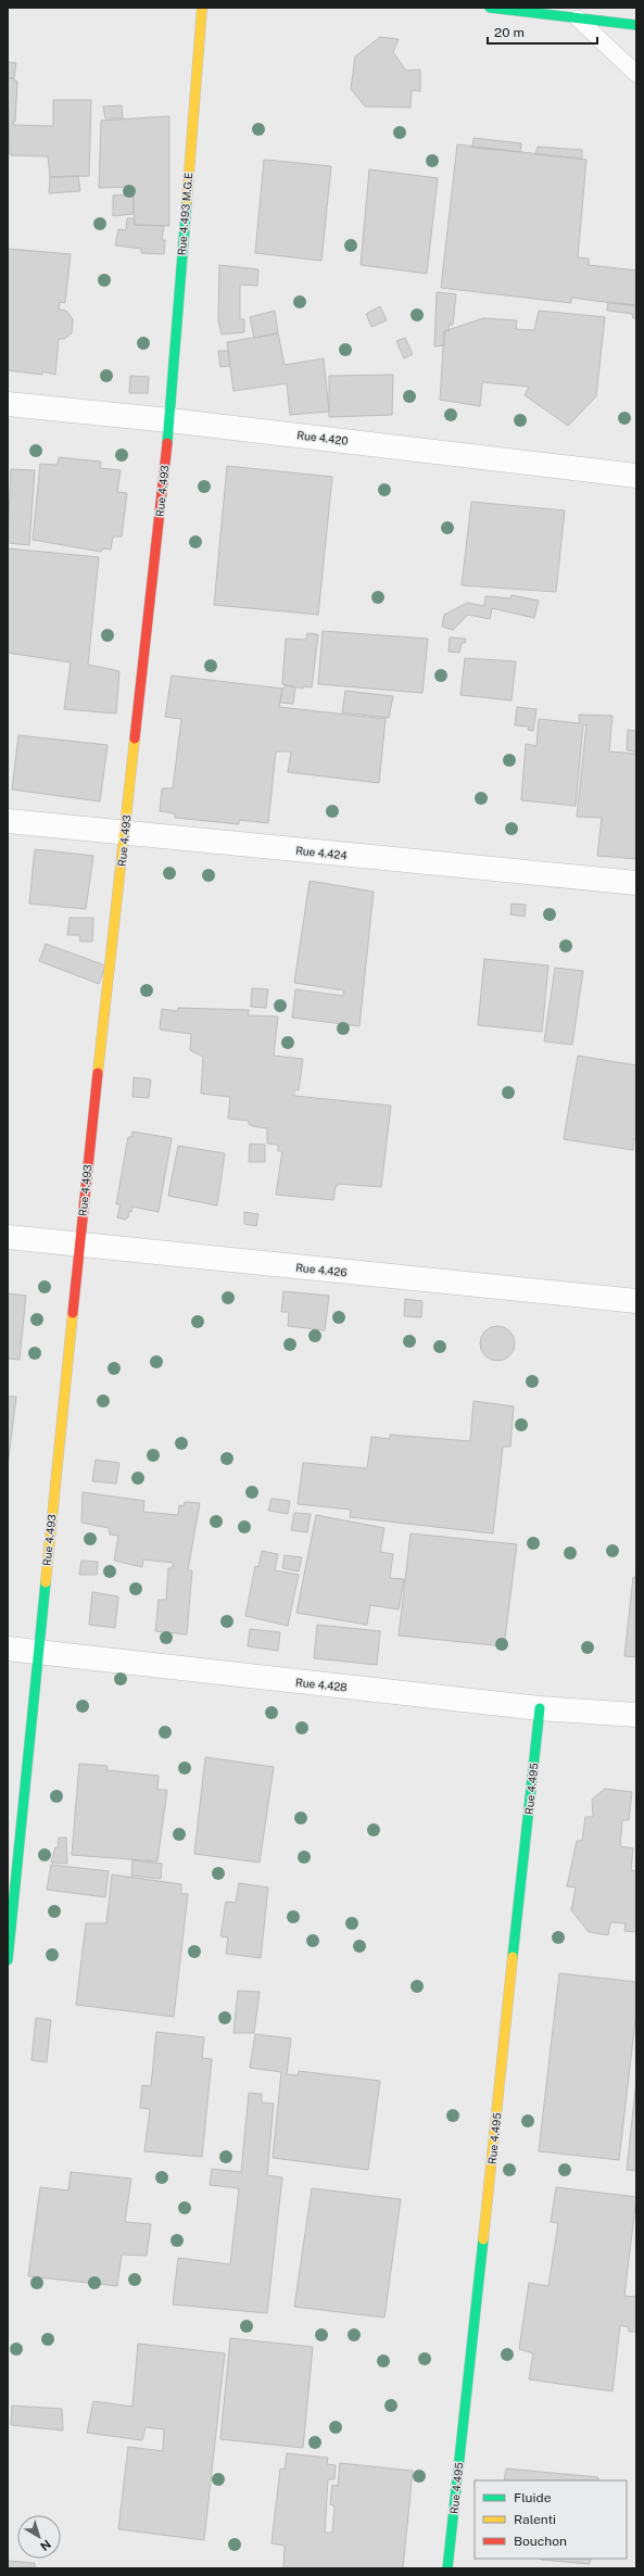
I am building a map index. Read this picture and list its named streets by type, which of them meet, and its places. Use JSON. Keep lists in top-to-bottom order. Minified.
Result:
{"streets":{"main road":["Rue 4.493 M.G.E","Rue 4.493","Rue 4.495"],"street":["Rue 4.420","Rue 4.424","Rue 4.426","Rue 4.428"]},"crossings":[["Rue 4.493 M.G.E","Rue 4.420"],["Rue 4.493 M.G.E","Rue 4.493"],["Rue 4.420","Rue 4.493"],["Rue 4.493","Rue 4.424"],["Rue 4.493","Rue 4.426"],["Rue 4.493","Rue 4.428"],["Rue 4.428","Rue 4.495"]],"legend":["Fluide","Ralenti","Bouchon"],"scale_bar":"20 m","north":"bottom right"}
